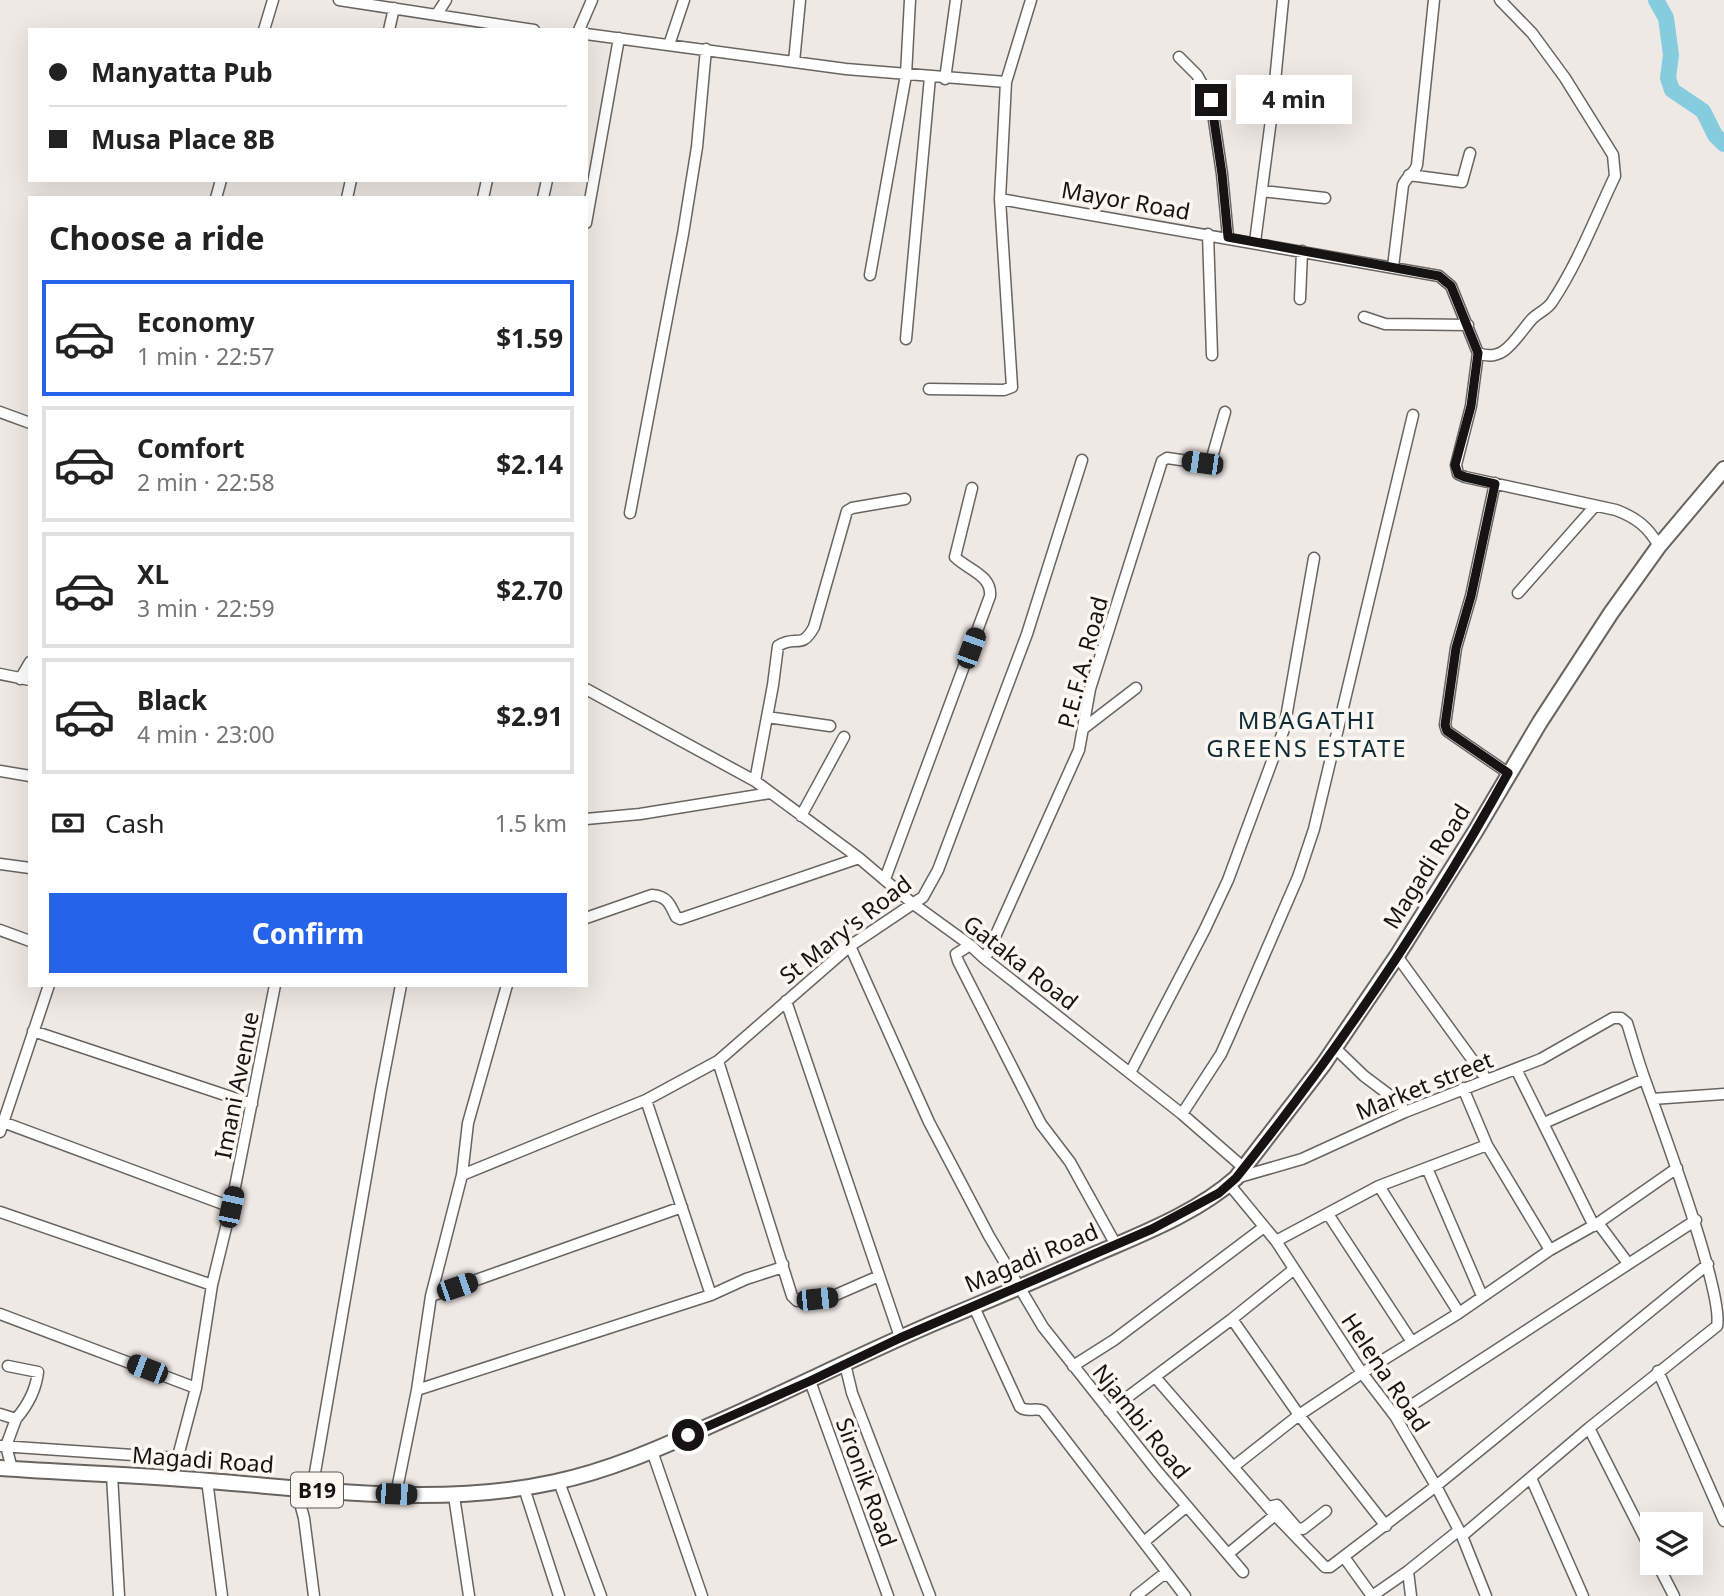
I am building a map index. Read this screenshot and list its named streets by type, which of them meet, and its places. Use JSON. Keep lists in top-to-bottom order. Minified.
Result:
{"streets":{"highway":["Magadi Road","B19"],"street":["Mayor Road","P.E.F.A. Road","St Mary's Road","Gataka Road","Imani Avenue","Market street","Helena Road","Njambi Road","Sironik Road"]},"crossings":[["Mayor Road","Magadi Road"],["P.E.F.A. Road","Gataka Road"],["Magadi Road","Gataka Road"],["Magadi Road","Imani Avenue"],["Magadi Road","Market street"],["Magadi Road","Helena Road"],["Magadi Road","Njambi Road"],["Magadi Road","Sironik Road"],["St Mary's Road","Gataka Road"],["St Mary's Road","Njambi Road"],["Gataka Road","Market street"],["Gataka Road","Helena Road"],["Market street","Helena Road"]],"districts":["MBAGATHI GREENS ESTATE"],"page":{"banner":["Manyatta Pub","Musa Place 8B"],"bubble":"4 min","heading":"Choose a ride","list":[{"name":"Economy","note":"1 min · 22:57","value":"$1.59"},{"name":"Comfort","note":"2 min · 22:58","value":"$2.14"},{"name":"XL","note":"3 min · 22:59","value":"$2.70"},{"name":"Black","note":"4 min · 23:00","value":"$2.91"}],"pay":["Cash","1.5 km"],"buttons":"Confirm"}}
